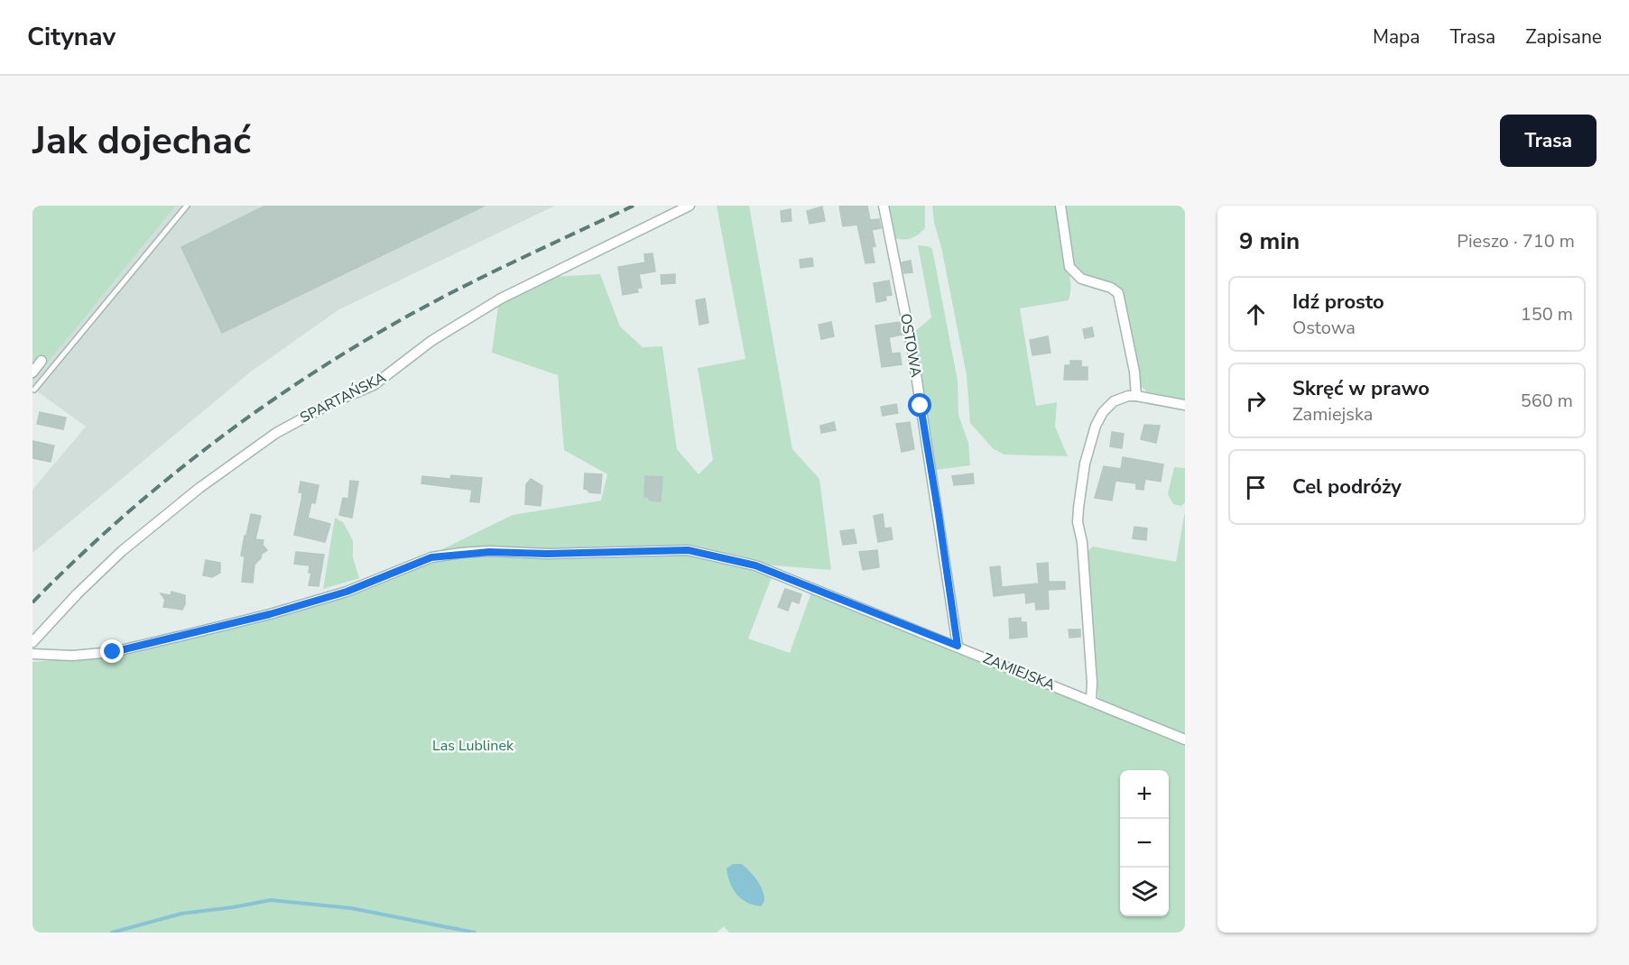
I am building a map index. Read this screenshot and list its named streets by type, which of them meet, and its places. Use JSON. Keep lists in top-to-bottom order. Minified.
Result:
{"streets":{"street":["OSTOWA","SPARTAŃSKA","ZAMIEJSKA"]},"crossings":[["OSTOWA","ZAMIEJSKA"]],"parks":["Las Lublinek"],"page":{"header":"Citynav","nav":["Mapa","Trasa","Zapisane"],"buttons":"Trasa","title":"Jak dojechać","heading":["9 min","Pieszo · 710 m"],"list":[["Idź prosto","Ostowa","150 m"],["Skręć w prawo","Zamiejska","560 m"],"Cel podróży"],"map_buttons":["+","−"]}}
